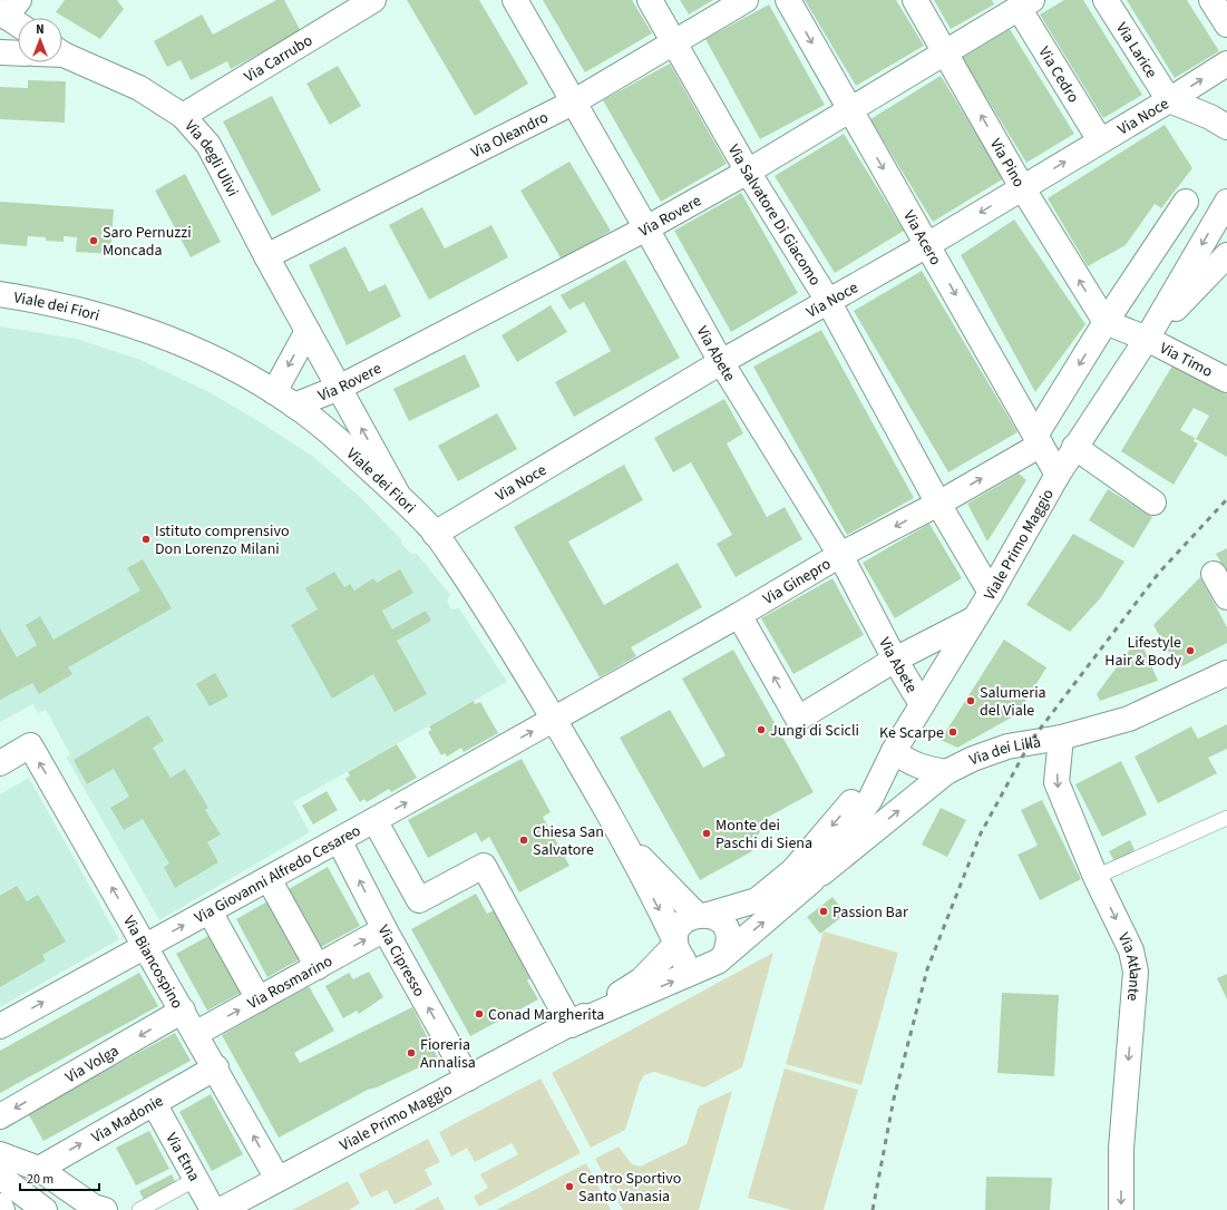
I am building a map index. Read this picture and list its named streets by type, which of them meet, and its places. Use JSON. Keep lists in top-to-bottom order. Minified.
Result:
{"streets":{"street":["Via Larice","Via Carrubo","Via Cedro","Via Noce","Via Oleandro","Via degli Ulivi","Via Pino","Via Salvatore Di Giacomo","Via Rovere","Via Acero","Viale dei Fiori","Via Abete","Via Timo","Viale Primo Maggio","Via Ginepro","Via dei Lillà","Via Giovanni Alfredo Cesareo","Via Cipresso","Via Biancospino","Via Atlante","Via Rosmarino","Via Volga","Via Madonie","Via Etna"]},"crossings":[["Via Larice","Via Noce"],["Via Carrubo","Via degli Ulivi"],["Via Cedro","Via Noce"],["Via Cedro","Via Rovere"],["Via Noce","Via Pino"],["Via Noce","Via Salvatore Di Giacomo"],["Via Noce","Via Acero"],["Via Noce","Viale dei Fiori"],["Via Noce","Via Abete"],["Via Oleandro","Via degli Ulivi"],["Via Oleandro","Via Salvatore Di Giacomo"],["Via Oleandro","Via Abete"],["Via degli Ulivi","Via Rovere"],["Via degli Ulivi","Viale dei Fiori"],["Via Pino","Via Rovere"],["Via Pino","Via Timo"],["Via Salvatore Di Giacomo","Via Rovere"],["Via Salvatore Di Giacomo","Viale Primo Maggio"],["Via Salvatore Di Giacomo","Via Ginepro"],["Via Rovere","Via Acero"],["Via Rovere","Viale dei Fiori"],["Via Rovere","Via Abete"],["Via Acero","Viale Primo Maggio"],["Via Acero","Via Ginepro"],["Viale dei Fiori","Via Ginepro"],["Viale dei Fiori","Via Giovanni Alfredo Cesareo"],["Via Abete","Viale Primo Maggio"],["Via Abete","Via Ginepro"],["Via Timo","Viale Primo Maggio"],["Viale Primo Maggio","Via Cipresso"],["Viale Primo Maggio","Via Biancospino"],["Via Ginepro","Via Giovanni Alfredo Cesareo"],["Via dei Lillà","Via Atlante"],["Via Giovanni Alfredo Cesareo","Via Cipresso"],["Via Giovanni Alfredo Cesareo","Via Biancospino"],["Via Cipresso","Via Rosmarino"],["Via Biancospino","Via Rosmarino"],["Via Biancospino","Via Volga"],["Via Biancospino","Via Madonie"],["Via Madonie","Via Etna"]],"one_way":["Via Pino","Via Acero","Via Giovanni Alfredo Cesareo","Via Biancospino","Via Atlante","Via Rosmarino","Via Volga","Via Madonie"],"places":["Saro Pernuzzi Moncada","Istituto comprensivo Don Lorenzo Milani","Lifestyle Hair & Body","Salumeria del Viale","Jungi di Scicli","Ke Scarpe","Monte dei Paschi di Siena","Chiesa San Salvatore","Passion Bar","Conad Margherita","Fioreria Annalisa","Centro Sportivo Santo Vanasia"],"scale_bar":"20 m","north":"top"}
